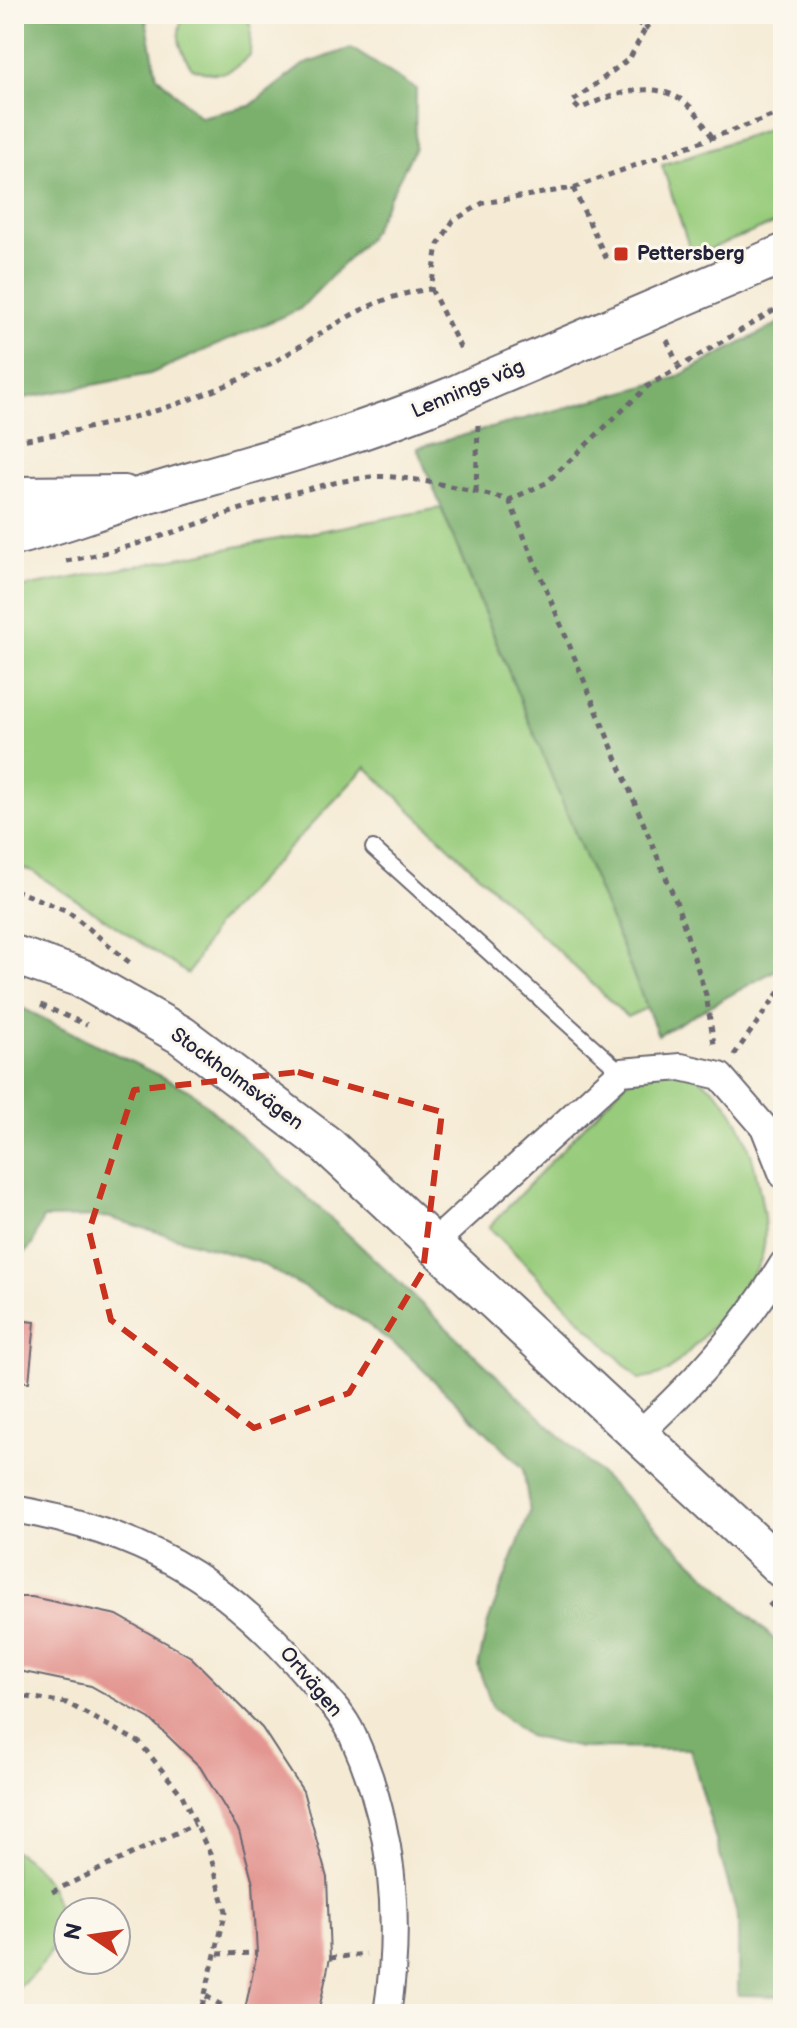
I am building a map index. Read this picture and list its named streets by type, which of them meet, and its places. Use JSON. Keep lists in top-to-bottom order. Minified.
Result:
{"streets":{"street":["Lennings väg","Stockholmsvägen","Ortvägen"]},"places":{"transit":["Pettersberg"]},"north":"left"}
